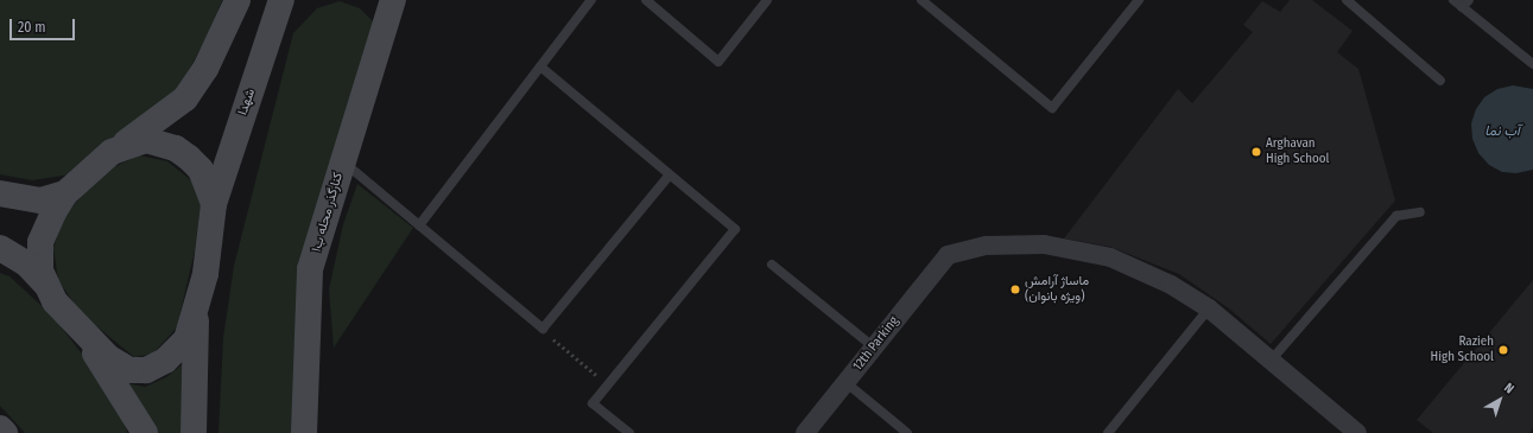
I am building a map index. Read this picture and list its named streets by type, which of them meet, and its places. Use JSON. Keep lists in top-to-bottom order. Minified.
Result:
{"streets":{"main road":["شهدا","کنارگذر محله ب۱"],"street":["12th Parking"]},"water":["آب نما"],"places":["Arghavan High School","ماساژ آرامش (ویژه بانوان)","Razieh High School"],"scale_bar":"20 m","north":"top right"}
